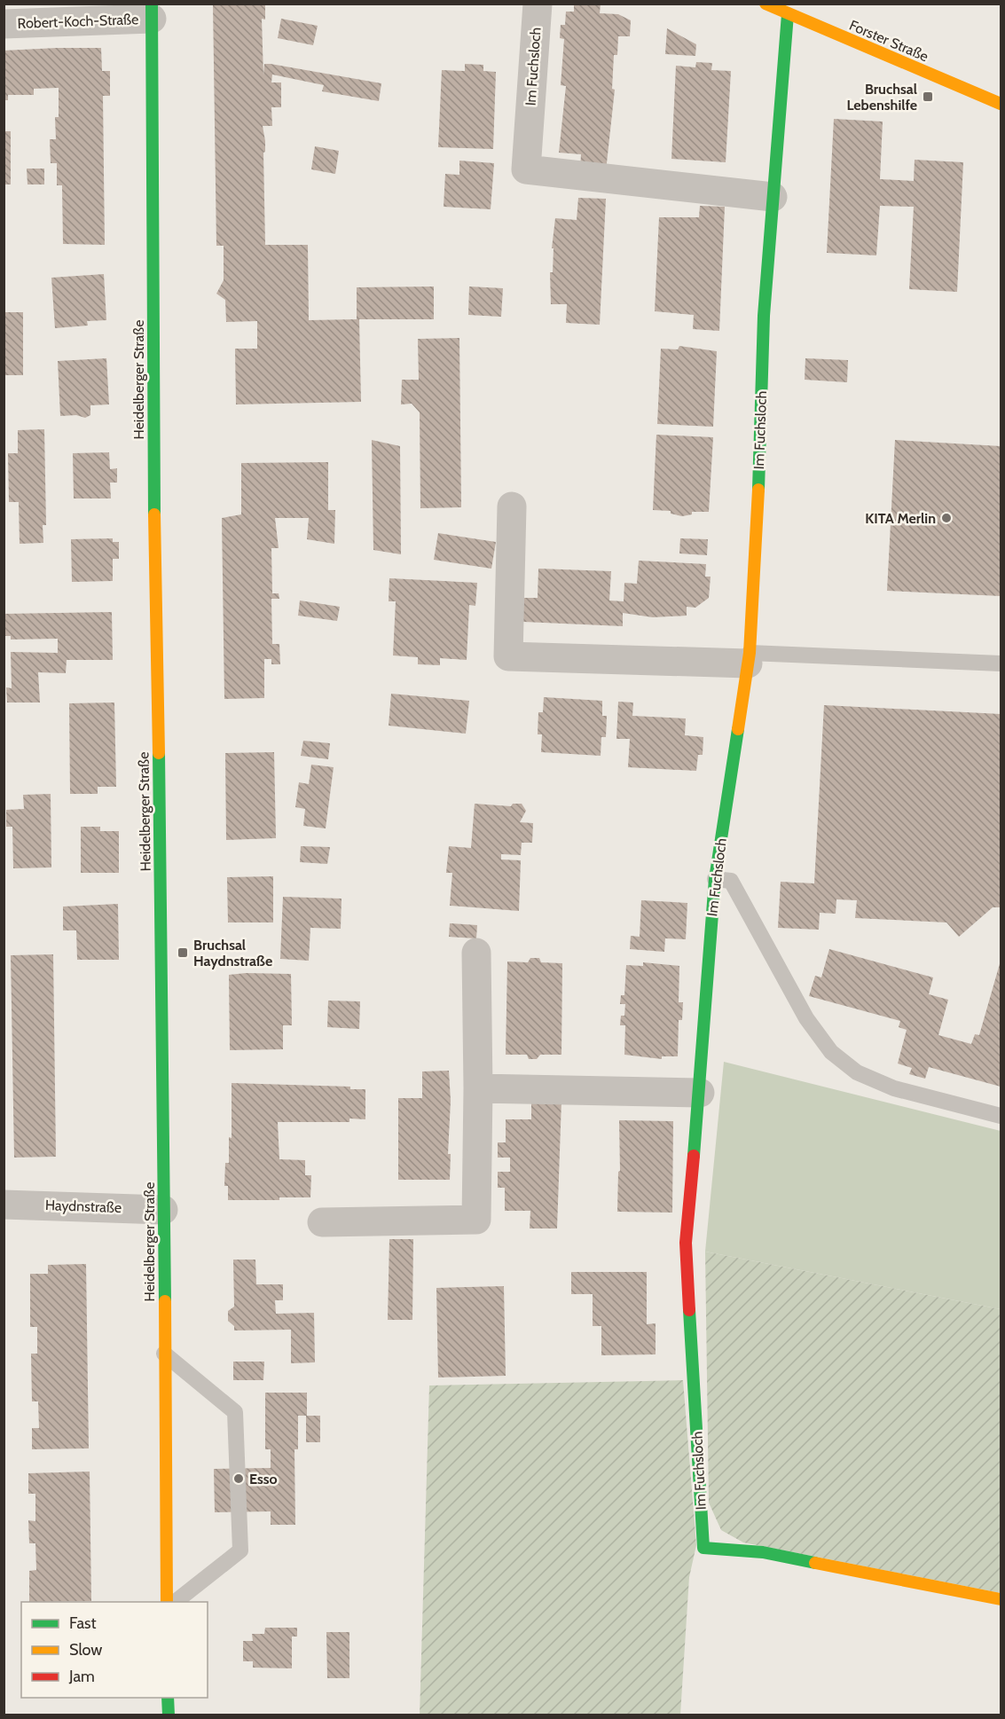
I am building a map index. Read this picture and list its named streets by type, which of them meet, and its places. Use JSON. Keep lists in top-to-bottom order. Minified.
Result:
{"streets":{"street":["Robert-Koch-Straße","Forster Straße","Im Fuchsloch","Heidelberger Straße","Haydnstraße"]},"crossings":[["Robert-Koch-Straße","Heidelberger Straße"],["Forster Straße","Im Fuchsloch"],["Heidelberger Straße","Haydnstraße"]],"places":{"transit":["Bruchsal Lebenshilfe","Bruchsal Haydnstraße"],"other":["KITA Merlin","Esso"]},"legend":["Fast","Slow","Jam"]}
